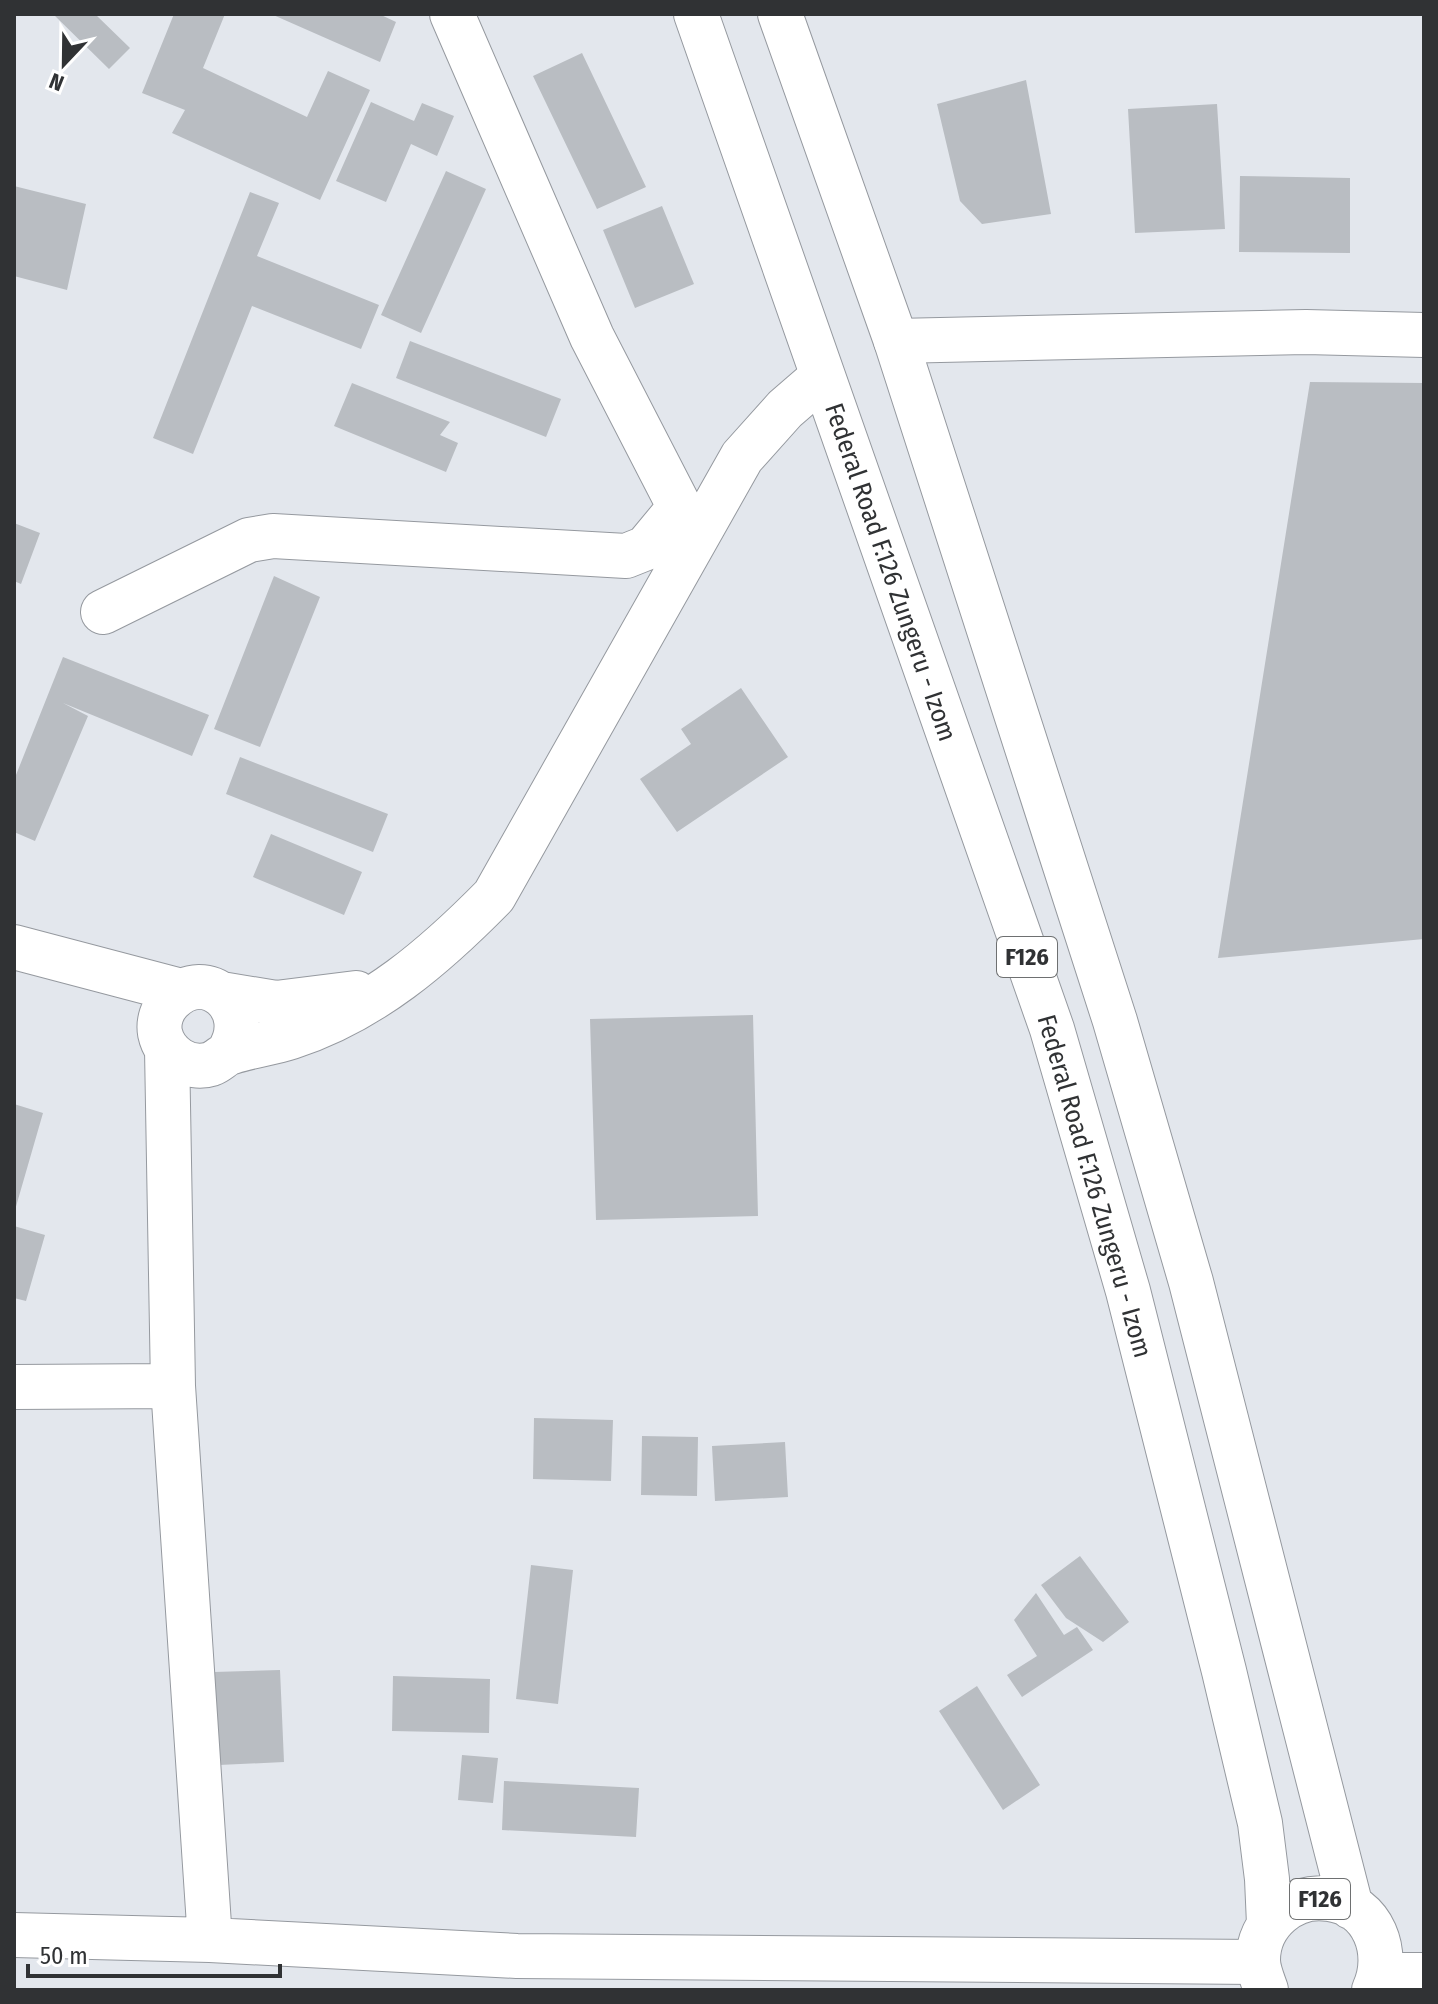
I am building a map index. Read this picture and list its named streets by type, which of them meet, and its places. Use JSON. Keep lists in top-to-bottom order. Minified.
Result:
{"streets":{"street":["Federal Road F.126 Zungeru - Izom","F126"]},"crossings":[["Federal Road F.126 Zungeru - Izom","F126"]],"scale_bar":"50 m","north":"bottom"}
